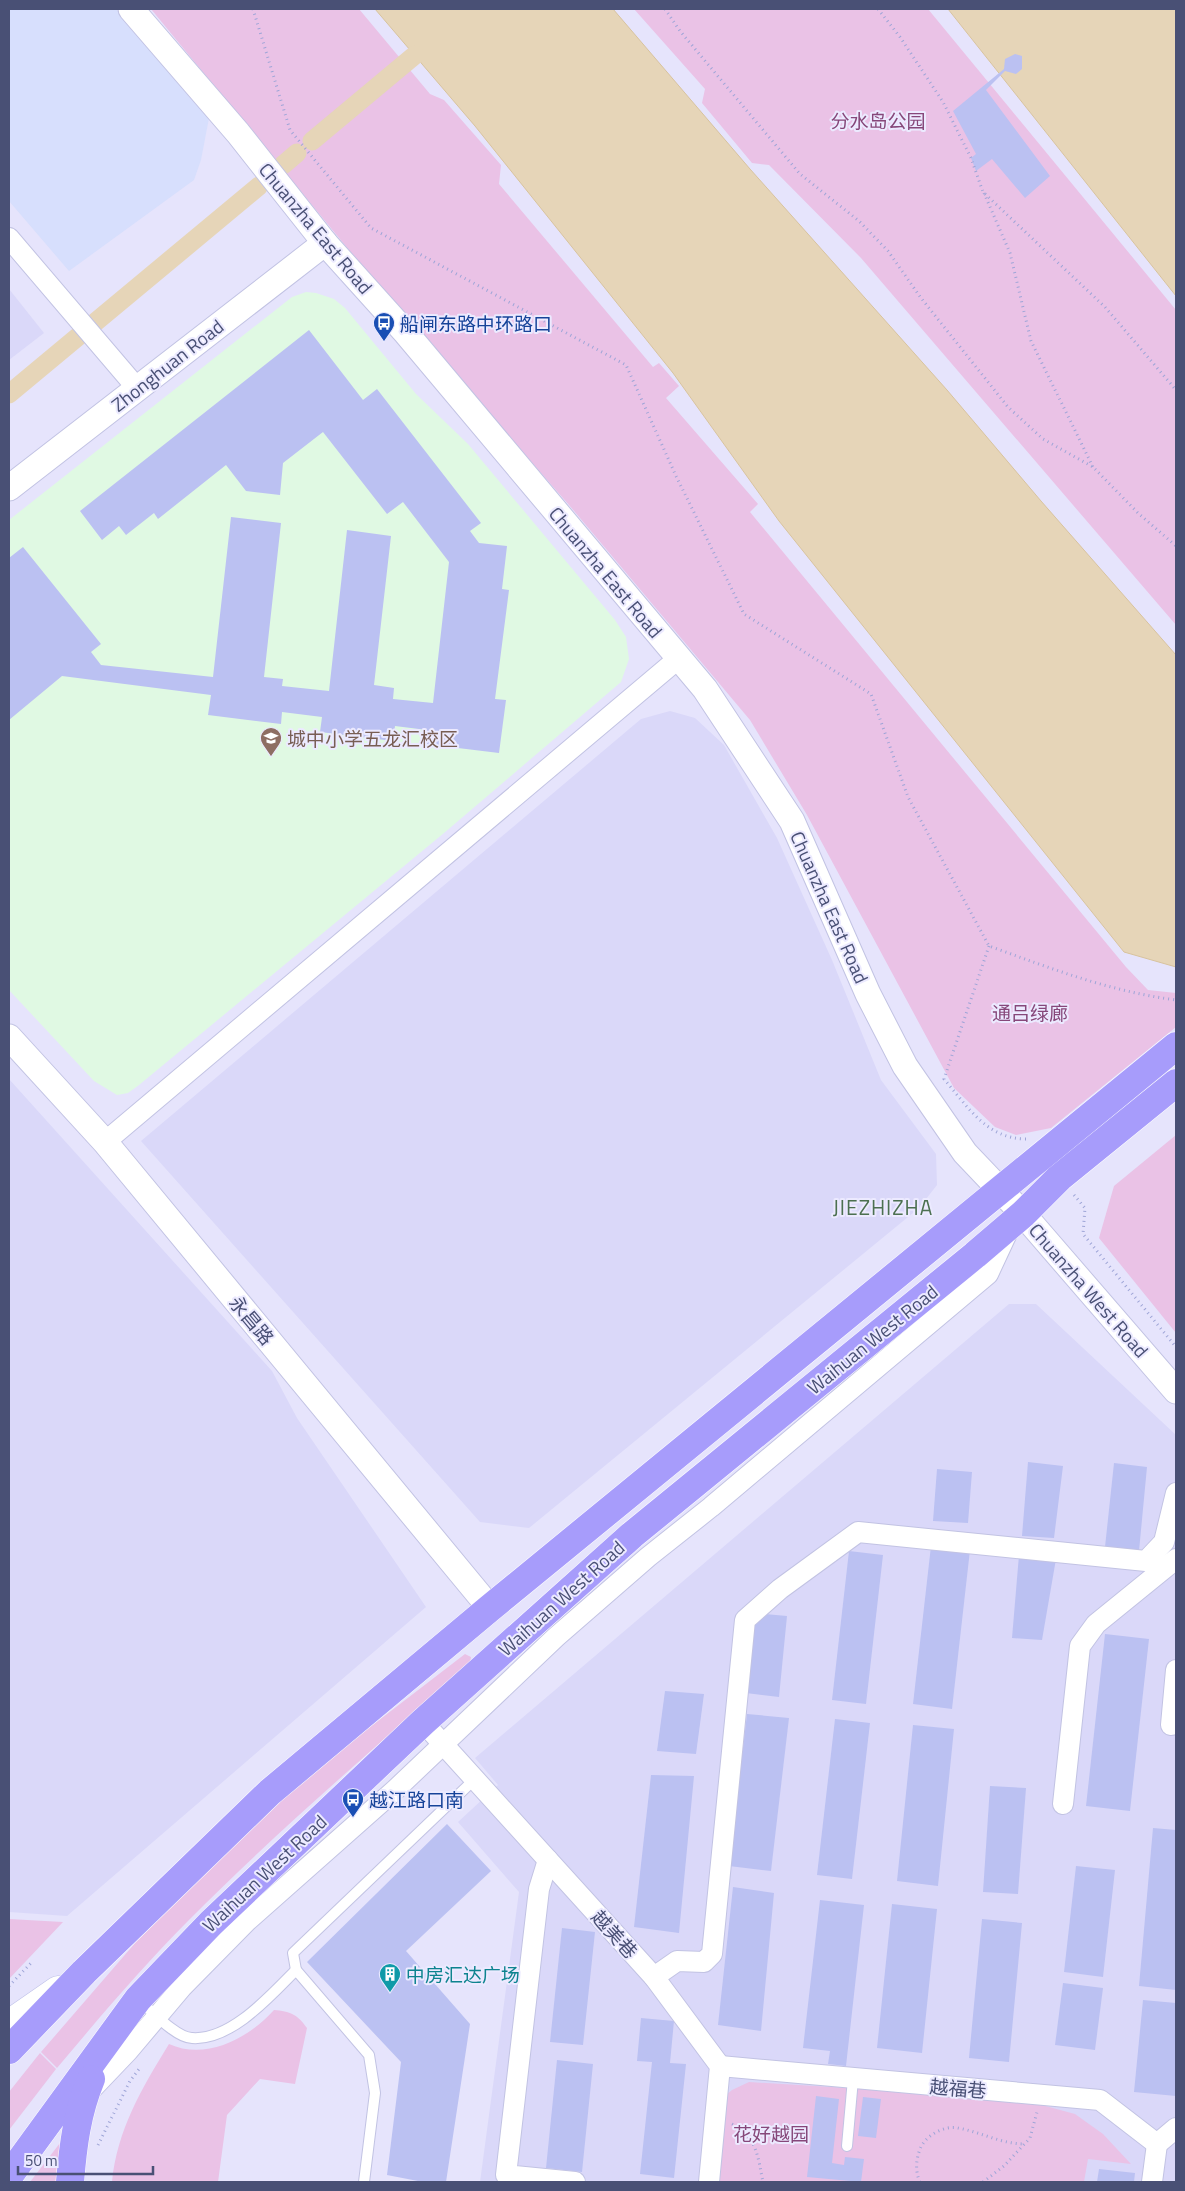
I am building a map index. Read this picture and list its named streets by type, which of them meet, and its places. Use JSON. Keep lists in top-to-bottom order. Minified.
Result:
{"streets":{"main road":["Waihuan West Road"],"street":["Chuanzha East Road","Zhonghuan Road","Chuanzha West Road","永昌路","越美巷","越福巷"]},"crossings":[["Chuanzha East Road","Zhonghuan Road"],["Chuanzha East Road","Chuanzha West Road"],["Chuanzha East Road","Waihuan West Road"],["Chuanzha West Road","Waihuan West Road"],["永昌路","Waihuan West Road"],["Waihuan West Road","越美巷"],["越美巷","越福巷"]],"districts":["JIEZHIZHA"],"parks":["分水岛公园","通吕绿廊","花好越园"],"places":{"bus stop":["船闸东路中环路口","越江路口南"],"school or university":["城中小学五龙汇校区"],"building":["中房汇达广场"]},"scale_bar":"50 m"}
